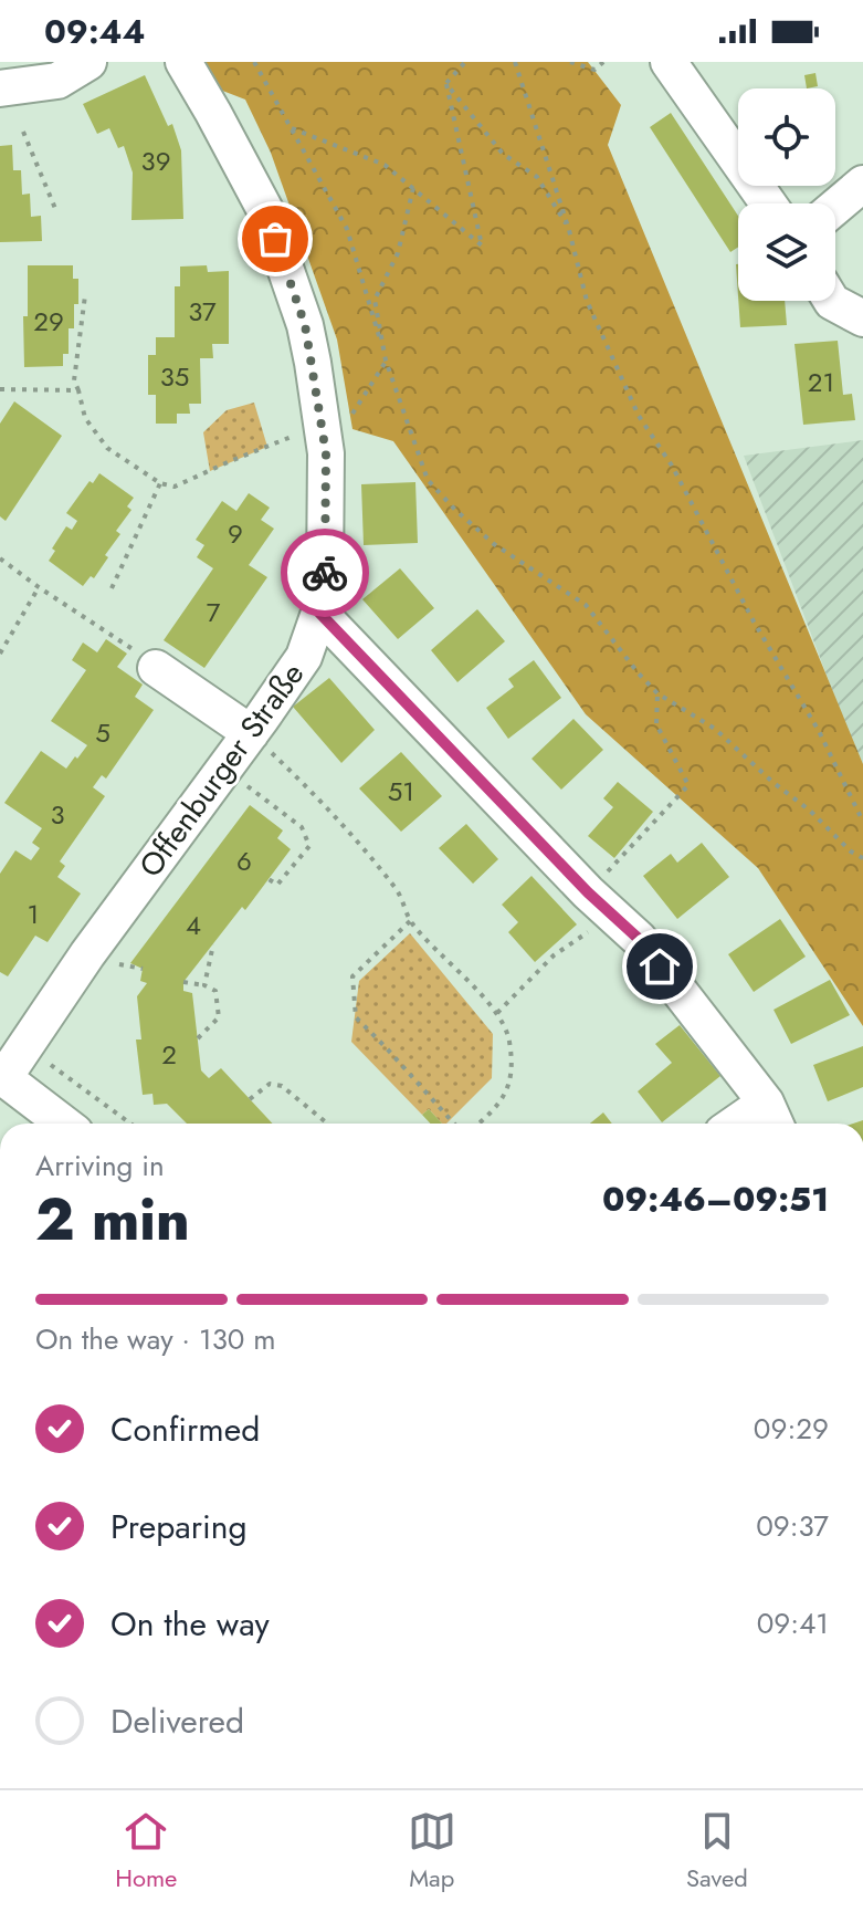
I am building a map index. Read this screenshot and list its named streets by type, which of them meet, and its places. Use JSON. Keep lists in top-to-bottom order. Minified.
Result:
{"streets":{"street":["Offenburger Straße"]},"house_numbers":["39","37","29","35","21","9","7","5","51","3","6","1","4","2"],"page":{"status":"09:44","heading":["2 min","Arriving in","09:46–09:51"],"bar":"On the way · 130 m","list":[["Confirmed","09:29"],["Preparing","09:37"],["On the way","09:41"],"Delivered"],"tabs":["Home","Map","Saved"]}}
